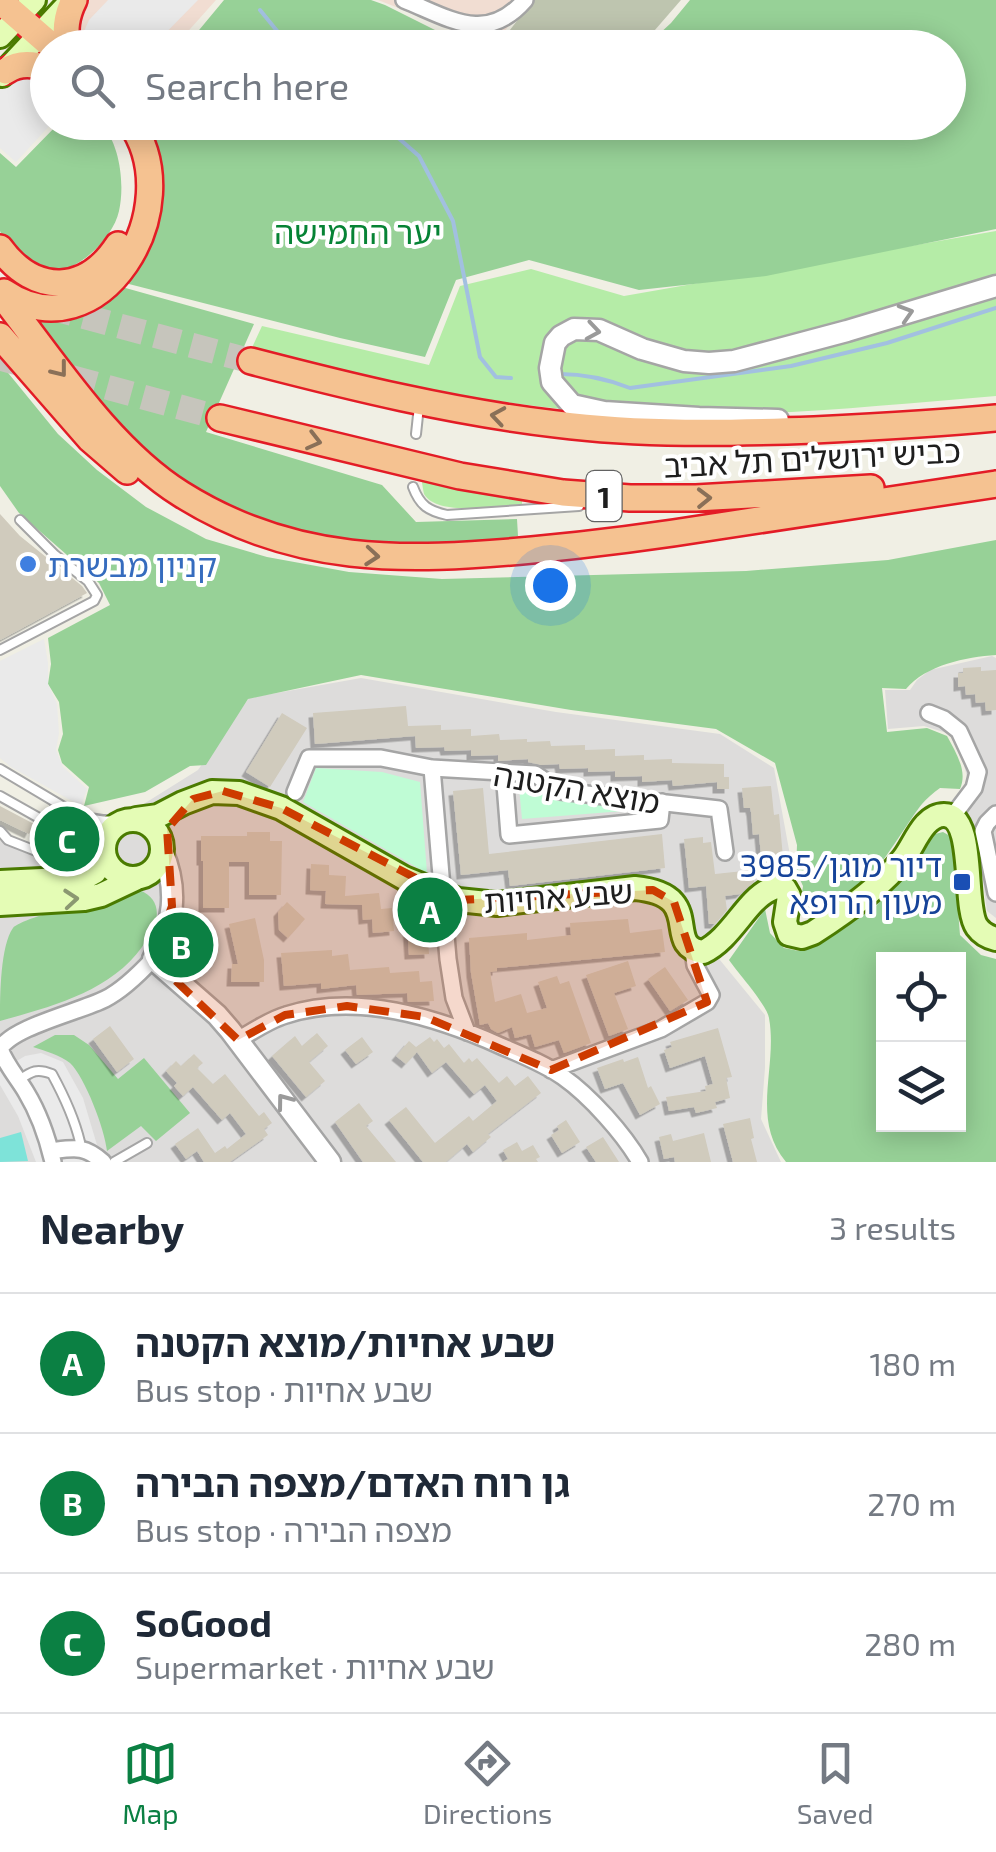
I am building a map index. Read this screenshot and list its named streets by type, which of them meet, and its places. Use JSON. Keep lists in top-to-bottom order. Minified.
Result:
{"streets":{"highway":["כביש ירושלים תל אביב","1"],"main road":["שבע אחיות"],"street":["מוצא הקטנה"]},"parks":["יער החמישה"],"places":{"other":["קניון מבשרת"],"transit":["3985/דיור מוגן מעון הרופא"]},"page":{"search":"Search here","pins":["C","A","B"],"heading":["Nearby","3 results"],"list":[{"mark":"A","name":"שבע אחיות/מוצא הקטנה","note":"Bus stop · שבע אחיות","value":"180 m"},{"mark":"B","name":"גן רוח האדם/מצפה הבירה","note":"Bus stop · מצפה הבירה","value":"270 m"},{"mark":"C","name":"SoGood","note":"Supermarket · שבע אחיות","value":"280 m"}],"nav":["Map","Directions","Saved"]}}
